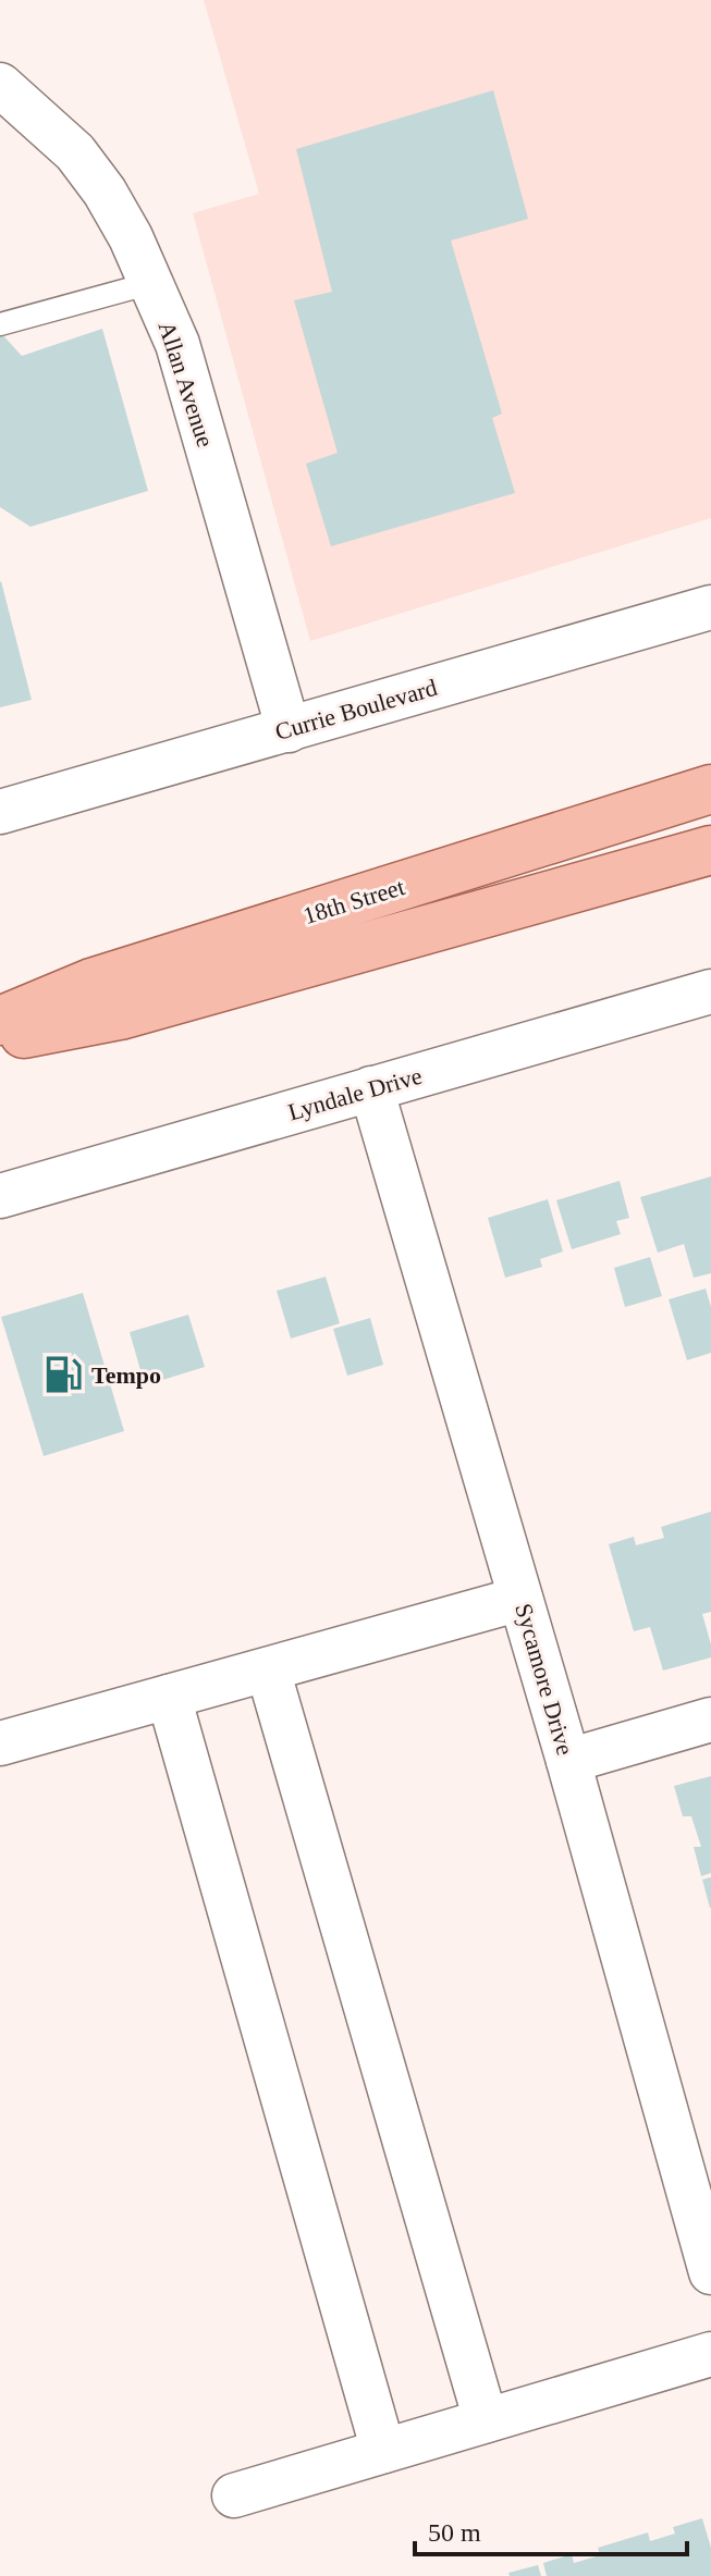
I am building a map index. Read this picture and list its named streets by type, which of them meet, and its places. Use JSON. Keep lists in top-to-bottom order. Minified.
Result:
{"streets":{"main road":["18th Street"],"street":["Allan Avenue","Currie Boulevard","Lyndale Drive","Sycamore Drive"]},"crossings":[["Allan Avenue","Currie Boulevard"],["Lyndale Drive","Sycamore Drive"]],"places":{"fuel station":["Tempo"]},"scale_bar":"50 m"}
